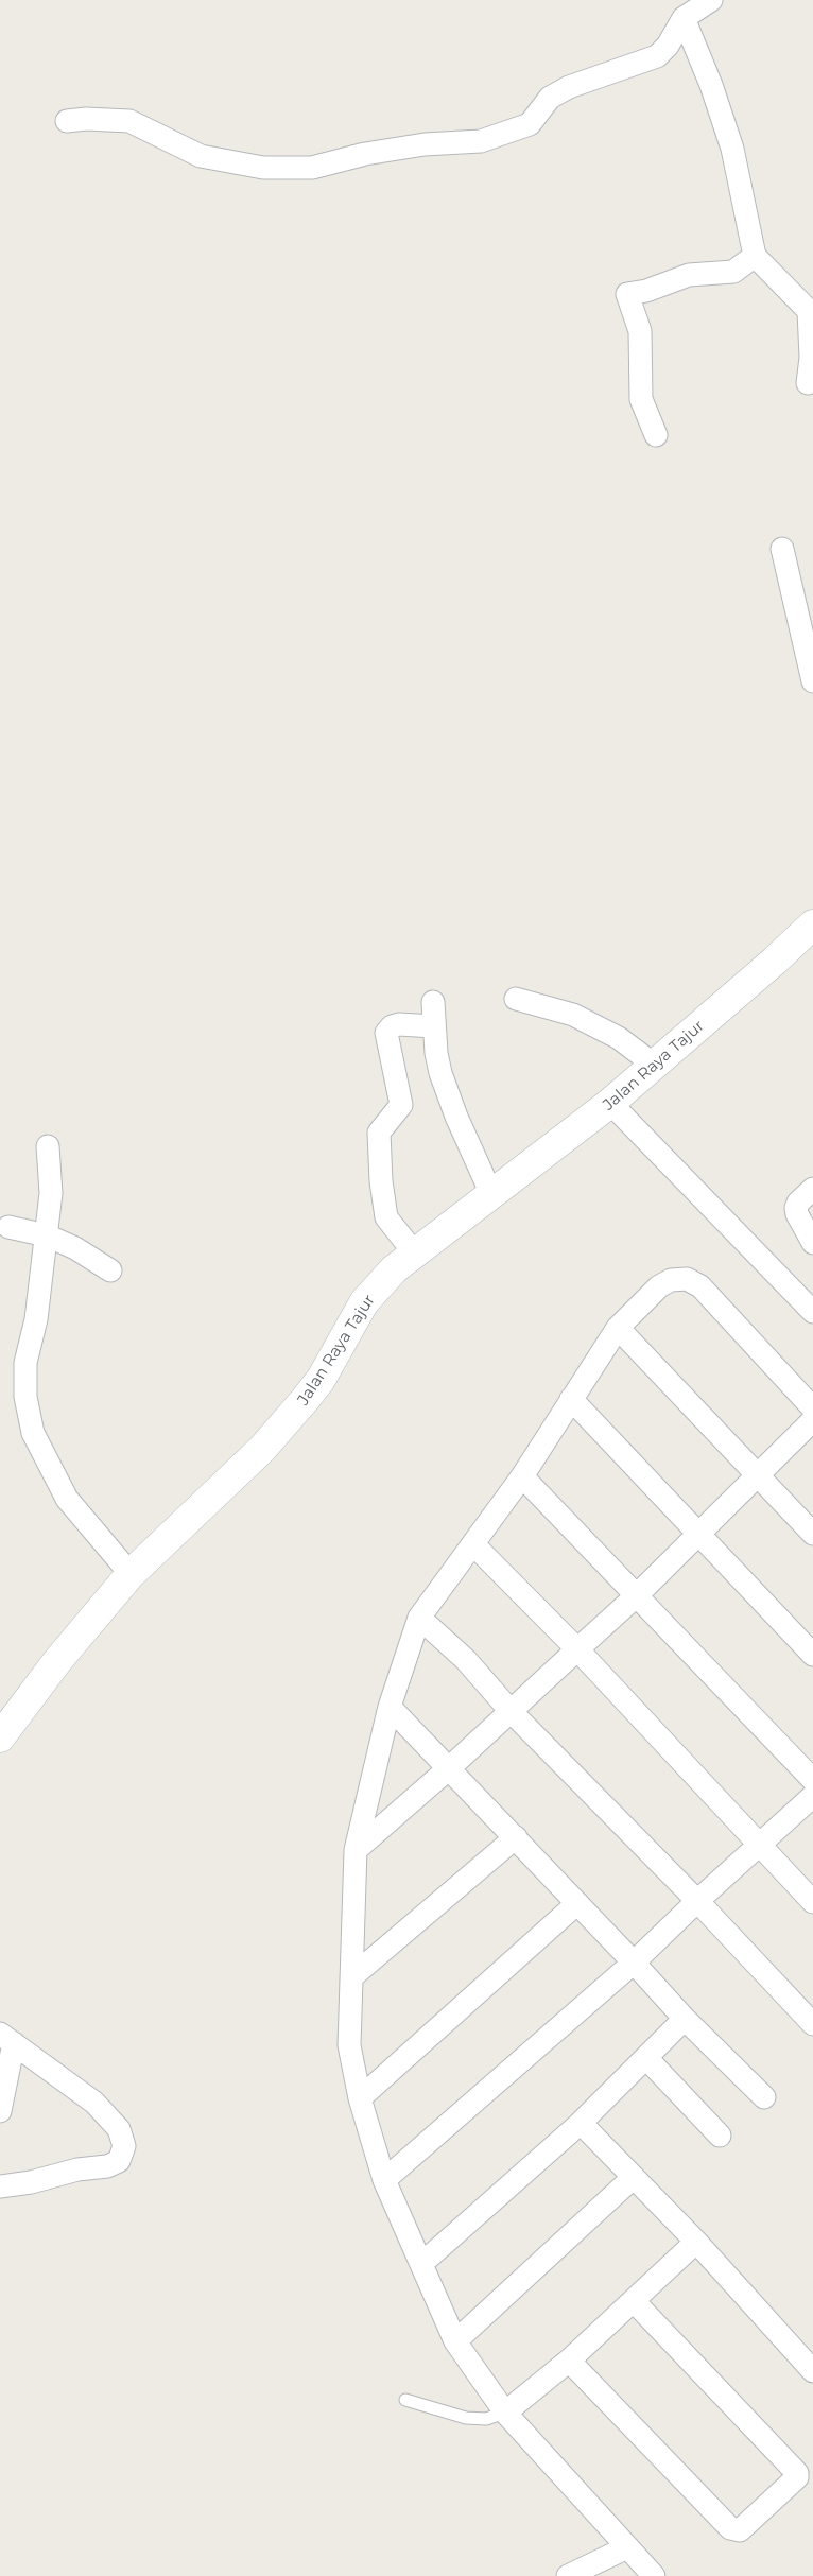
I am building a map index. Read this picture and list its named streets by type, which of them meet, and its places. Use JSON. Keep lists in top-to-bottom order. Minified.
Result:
{"streets":{"main road":["Jalan Raya Tajur"]}}
